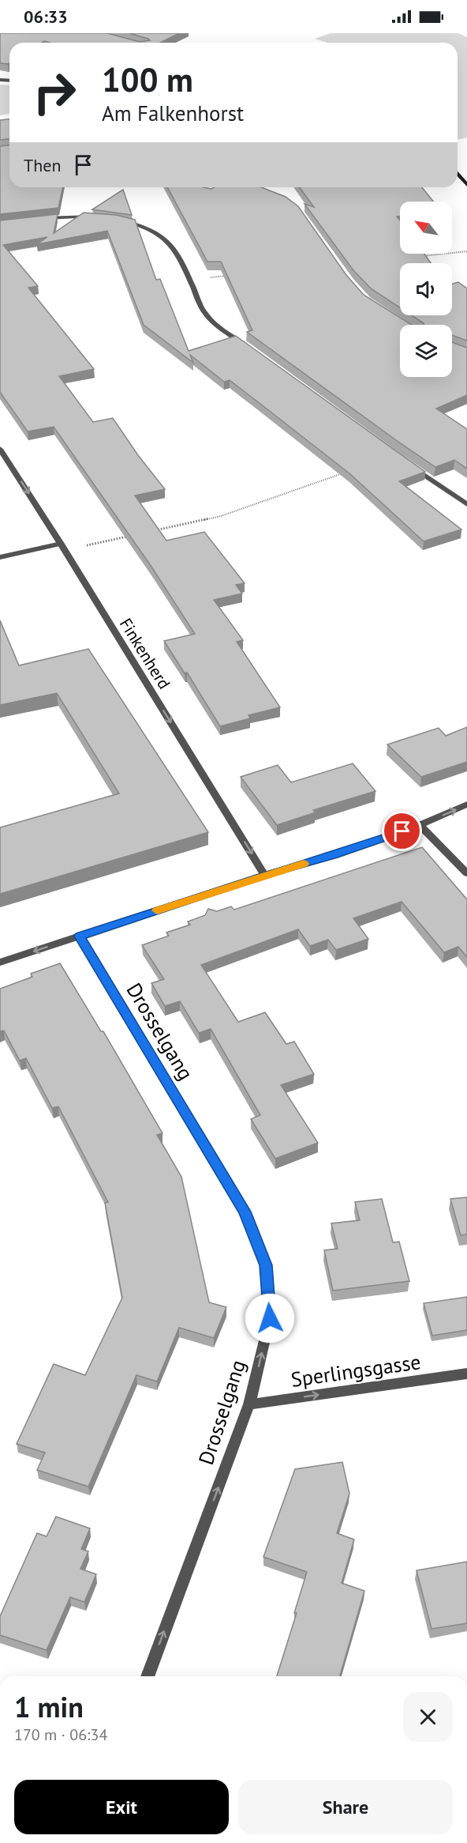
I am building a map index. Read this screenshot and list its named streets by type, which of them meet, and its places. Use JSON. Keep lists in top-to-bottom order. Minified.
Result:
{"streets":{"street":["Finkenherd","Drosselgang","Sperlingsgasse"]},"crossings":[["Drosselgang","Sperlingsgasse"]],"one_way":["Finkenherd","Drosselgang","Sperlingsgasse"],"north":"top left","page":{"status":"06:33","turn":["100 m","Am Falkenhorst"],"then":"Then","heading":["1 min","170 m · 06:34"],"buttons":["Exit","Share"]}}
